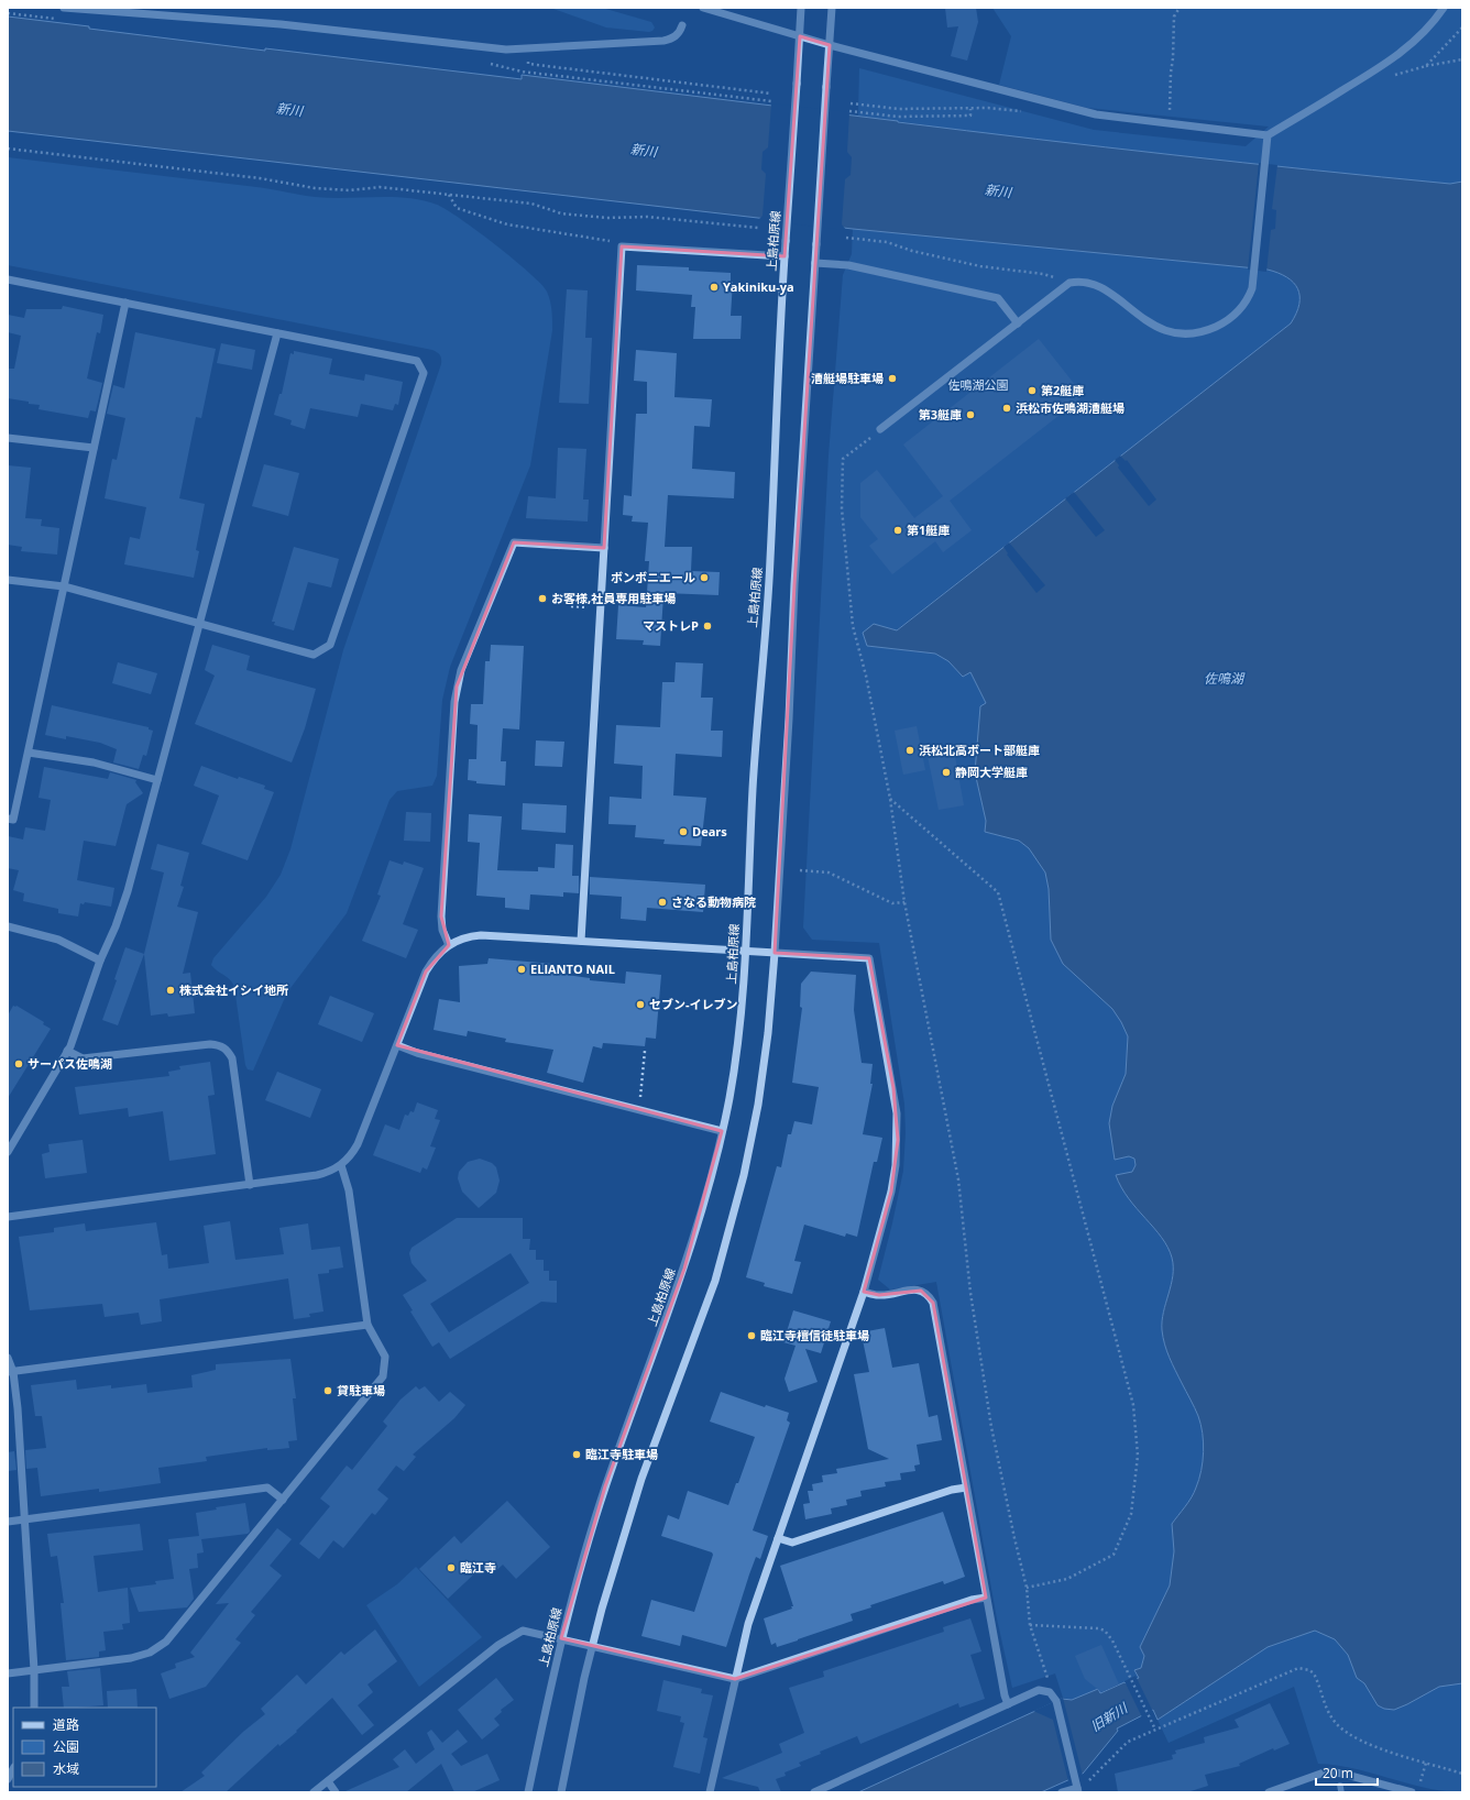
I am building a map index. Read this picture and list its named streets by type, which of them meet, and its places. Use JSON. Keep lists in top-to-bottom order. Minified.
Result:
{"streets":{"street":["上島柏原線"]},"water":["新川","佐鳴湖","旧新川"],"parks":["佐鳴湖公園"],"places":["Yakiniku-ya","漕艇場駐車場","第2艇庫","浜松市佐鳴湖漕艇場","第3艇庫","第1艇庫","ボンボニエール","お客様,社員専用駐車場","マストレP","浜松北高ボート部艇庫","静岡大学艇庫","Dears","さなる動物病院","ELIANTO NAIL","株式会社イシイ地所","セブン-イレブン","サーパス佐鳴湖","臨江寺檀信徒駐車場","貸駐車場","臨江寺駐車場","臨江寺"],"legend":["道路","公園","水域"],"scale_bar":"20 m"}
